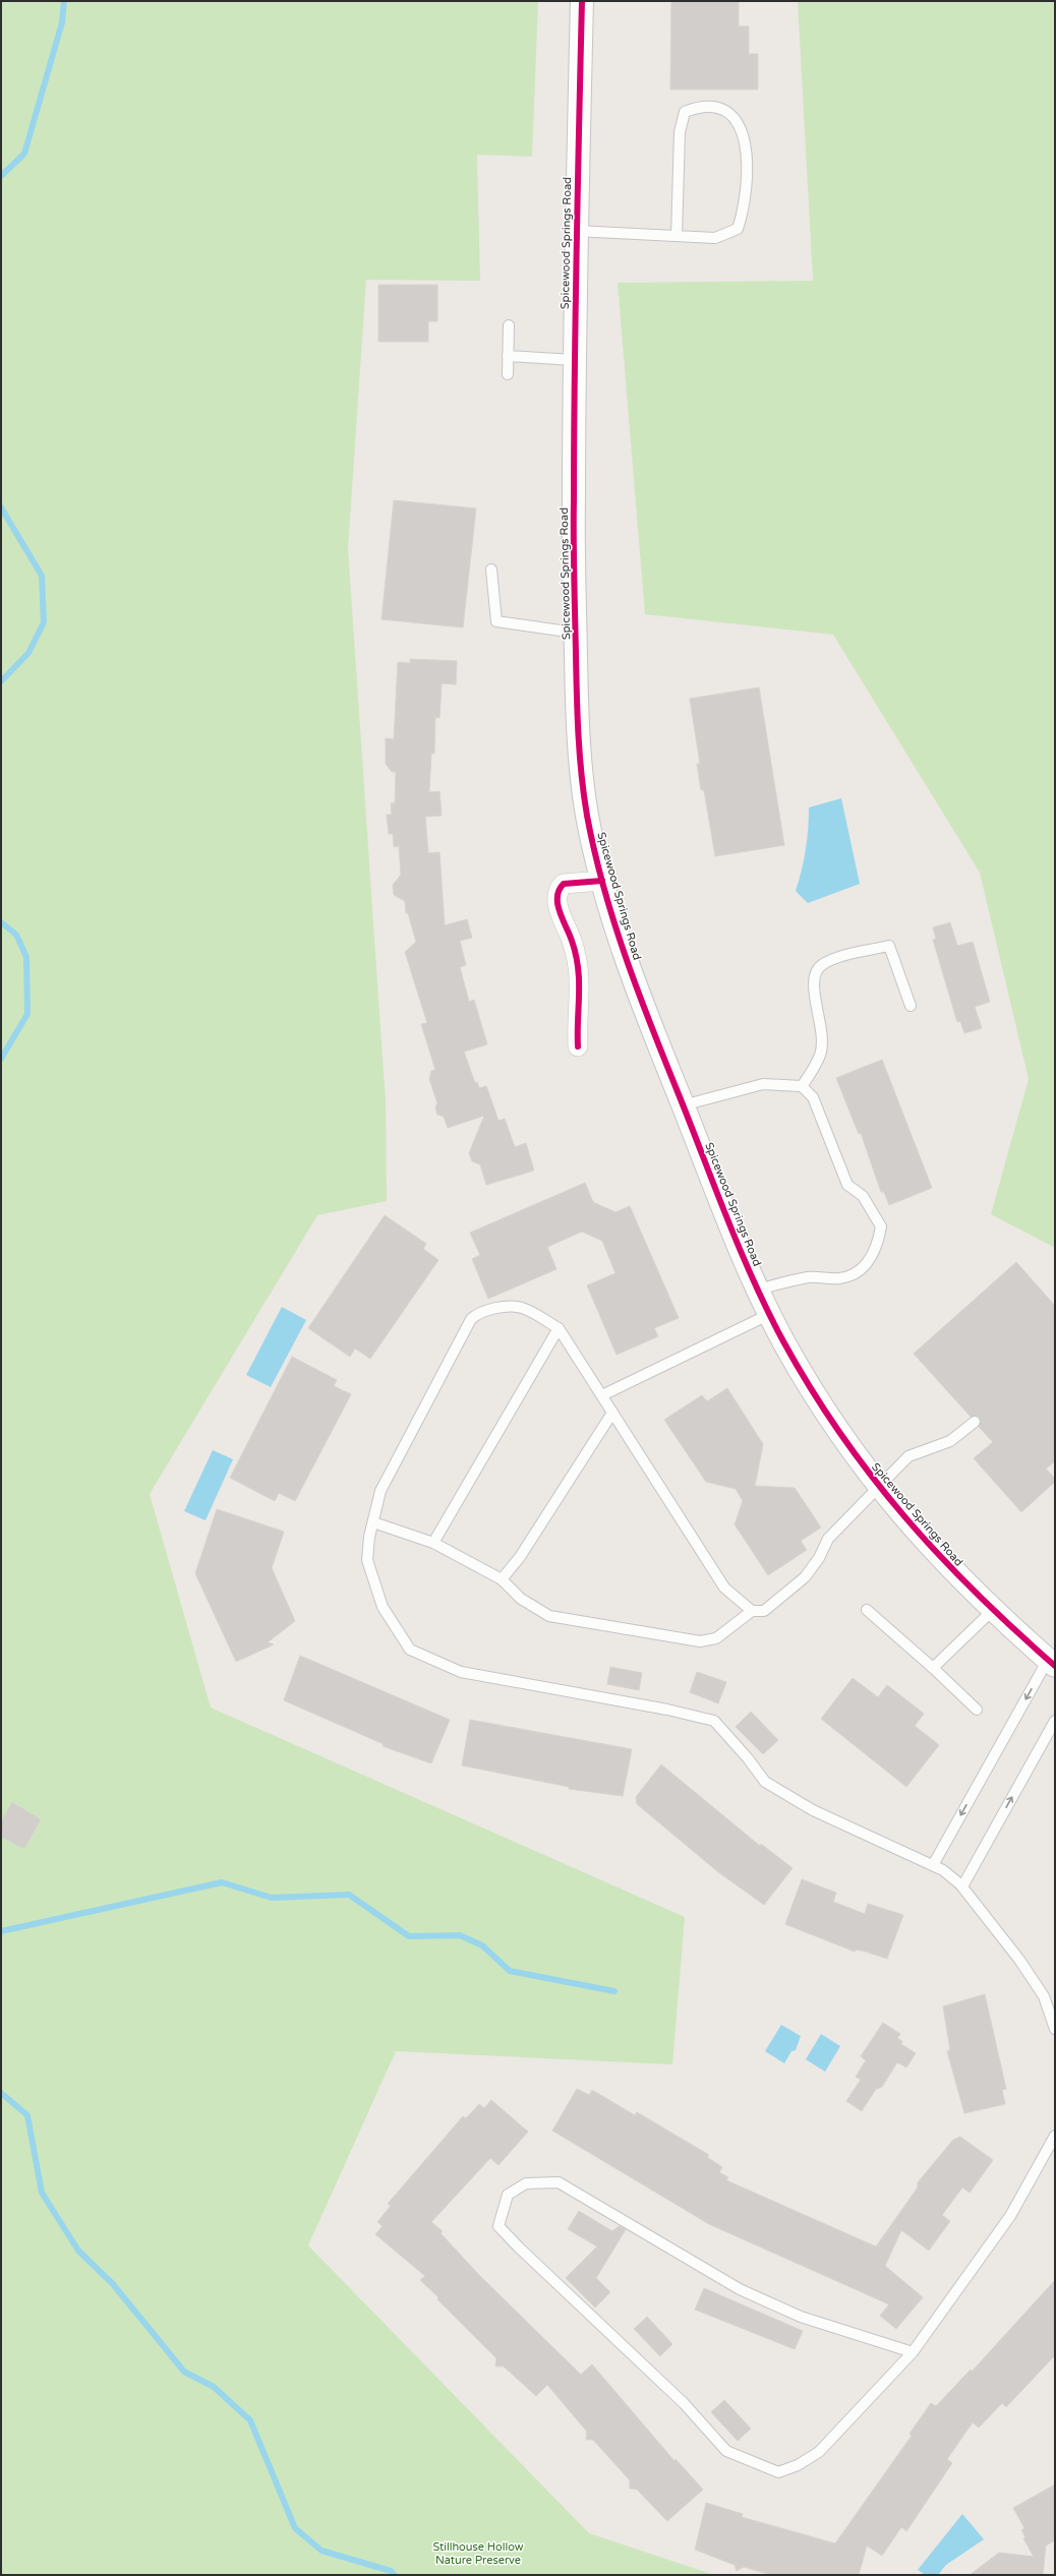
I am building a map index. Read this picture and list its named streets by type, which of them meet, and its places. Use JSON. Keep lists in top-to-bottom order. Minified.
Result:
{"streets":{"main road":["Spicewood Springs Road"]},"parks":["Stillhouse Hollow Nature Preserve"]}
